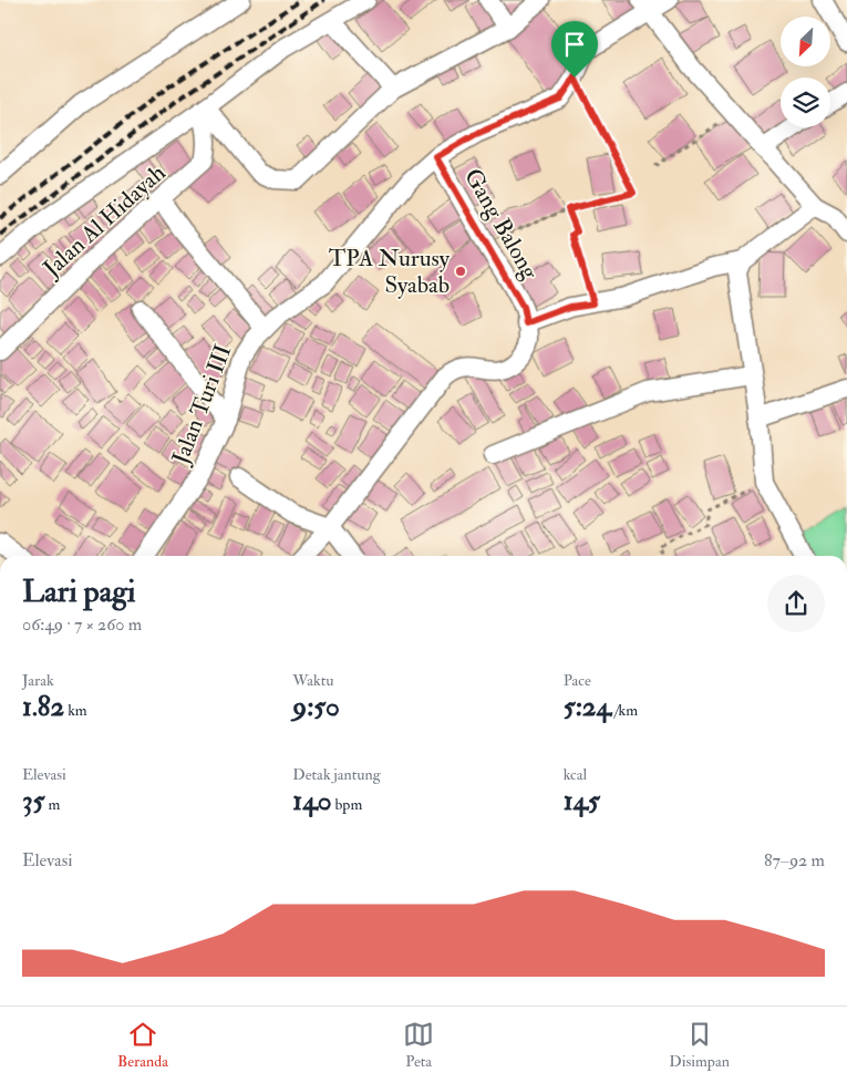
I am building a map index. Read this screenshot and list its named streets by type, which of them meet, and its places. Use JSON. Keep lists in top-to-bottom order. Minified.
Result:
{"streets":{"street":["Jalan Al Hidayah","Gang Balong","Jalan Turi III"]},"crossings":[["Gang Balong","Jalan Turi III"]],"places":["TPA Nurusy Syabab"],"north":"bottom left","page":{"heading":["Lari pagi","06:49 · 7 × 260 m"],"stats":[["Jarak","1.82 km"],["Waktu","9:50"],["Pace","5:24 /km"],["Elevasi","35 m"],["Detak jantung","140 bpm"],["kcal","145"]],"chart":["Elevasi","87–92 m"],"tabs":["Beranda","Peta","Disimpan"]}}
